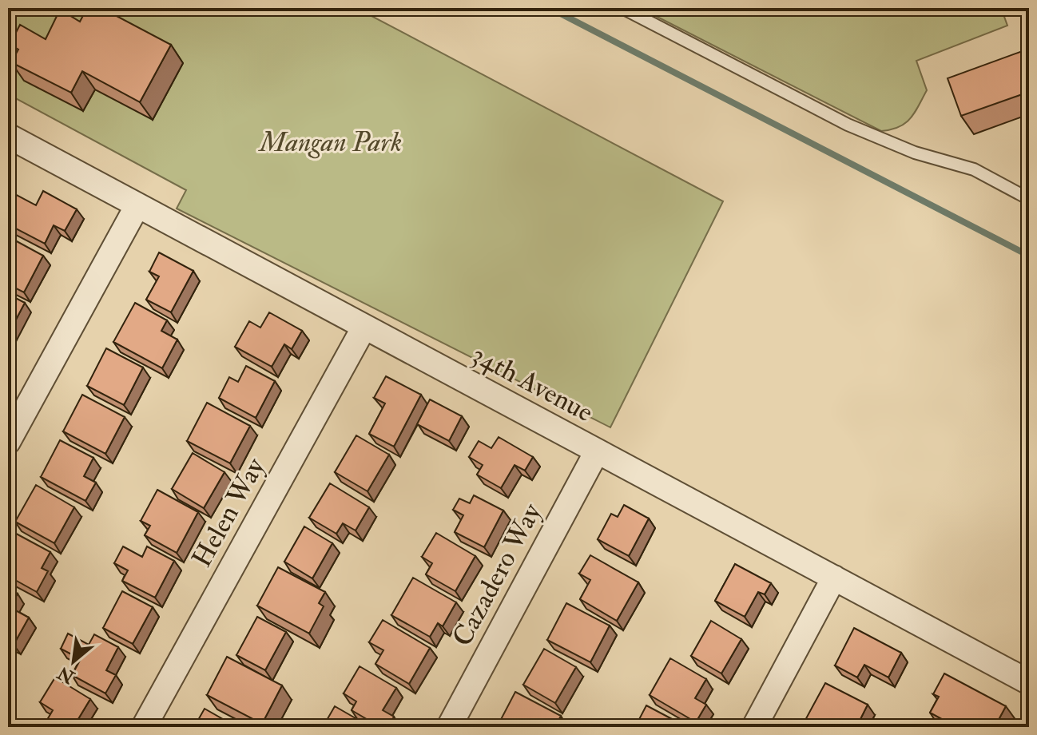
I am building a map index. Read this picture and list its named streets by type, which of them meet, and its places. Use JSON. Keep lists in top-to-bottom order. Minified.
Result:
{"streets":{"street":["34th Avenue","Helen Way","Cazadero Way"]},"crossings":[["34th Avenue","Helen Way"],["34th Avenue","Cazadero Way"]],"parks":["Mangan Park"],"north":"bottom left"}
